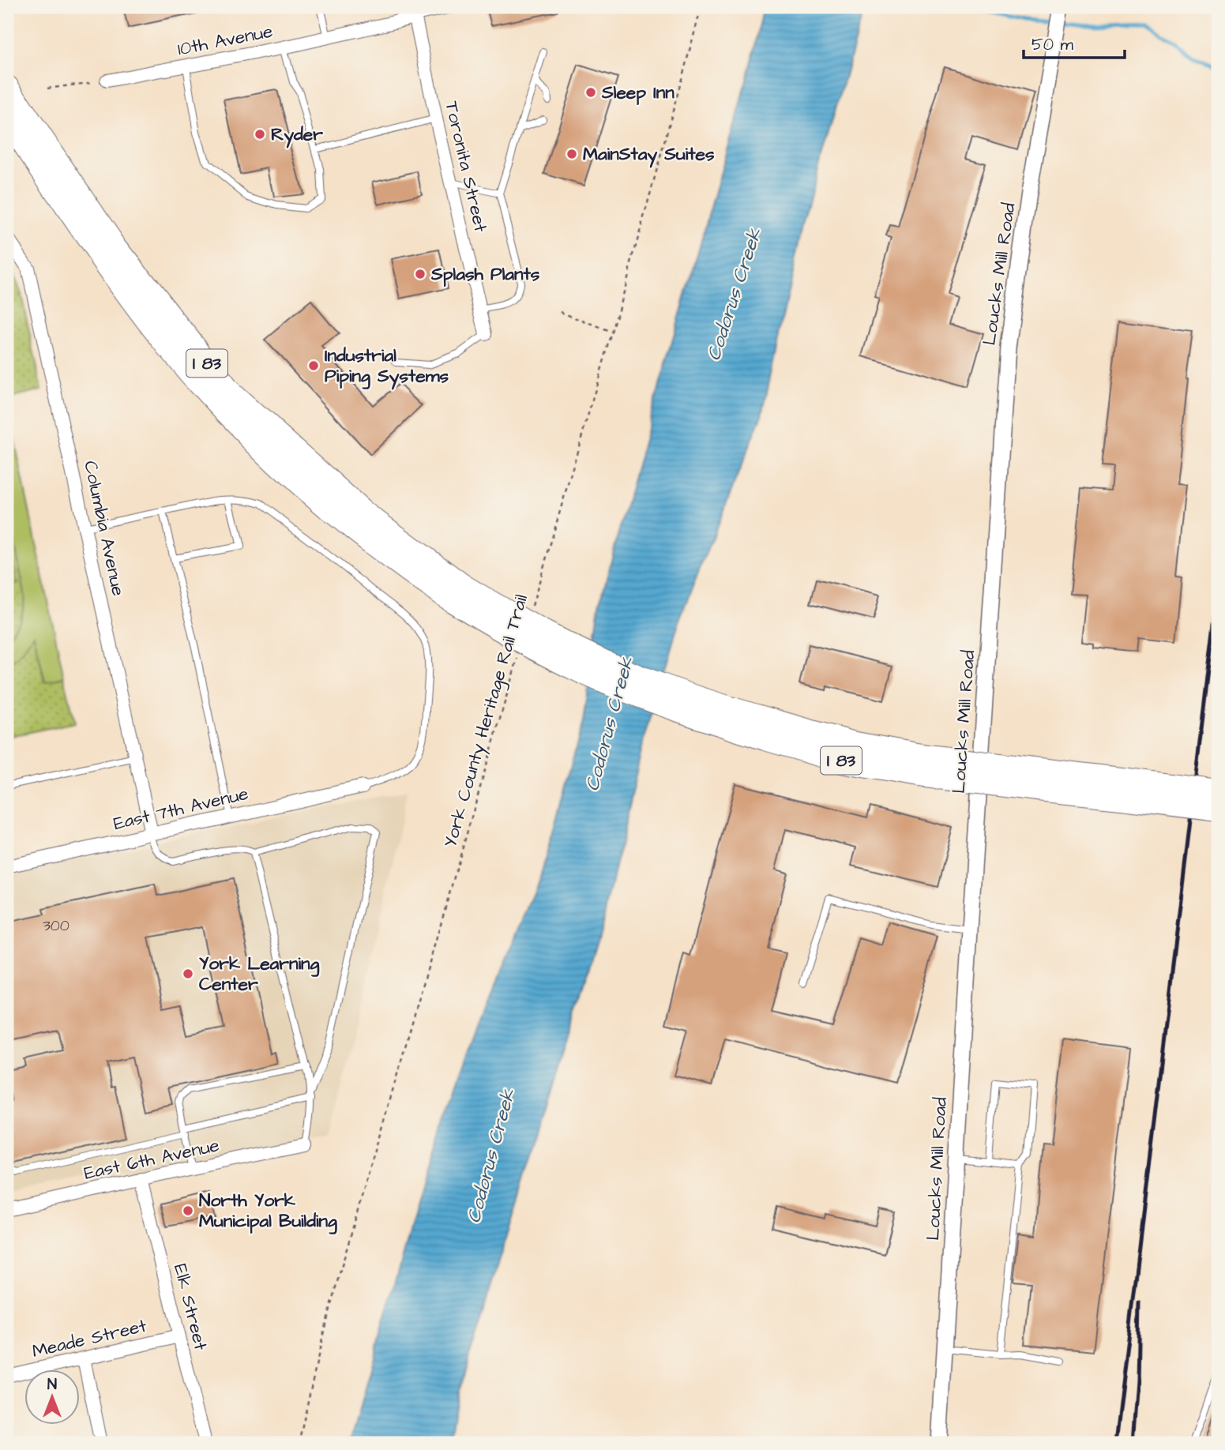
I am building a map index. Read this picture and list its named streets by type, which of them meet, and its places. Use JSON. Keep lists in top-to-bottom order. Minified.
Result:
{"streets":{"highway":["I 83"],"street":["10th Avenue","Toronita Street","Loucks Mill Road","Columbia Avenue","East 7th Avenue","East 6th Avenue","Elk Street","Meade Street"],"path":["York County Heritage Rail Trail"]},"crossings":[["10th Avenue","Toronita Street"],["Columbia Avenue","East 7th Avenue"],["East 6th Avenue","Elk Street"],["Elk Street","Meade Street"]],"water":["Codorus Creek"],"places":["Sleep Inn","Ryder","MainStay Suites","Splash Plants","Industrial Piping Systems","York Learning Center","North York Municipal Building"],"house_numbers":["300"],"scale_bar":"50 m","north":"top"}
